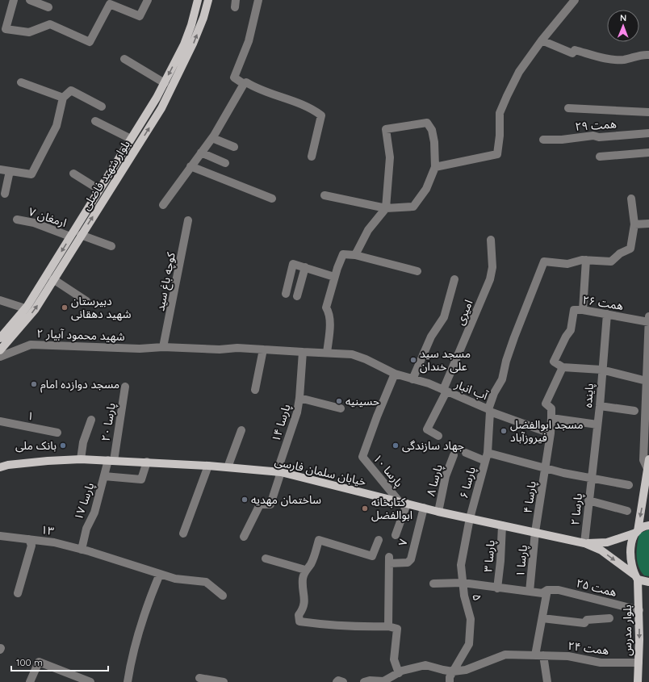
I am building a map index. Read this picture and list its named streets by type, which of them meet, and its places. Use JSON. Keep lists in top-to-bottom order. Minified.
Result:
{"streets":{"main road":["بلوار شهید فاضلی","خیابان سلمان فارسی","بلوار مدرس"],"street":["همت ۲۹","ارمغان ۷","کوچه باغ سید","همت ۲۶","امیری","شهید محمود آبیار ۲","آب انبار","پاینده","۱","پارسا ۲۰","پارسا ۱۴","پارسا ۱۰","پارسا ۸","پارسا ۶","پارسا ۴","پارسا ۱۷","پارسا ۲","۱۳","۷","پارسا ۳","پارسا ۱","همت ۲۵","۵","همت ۲۴"]},"crossings":[["بلوار شهید فاضلی","ارمغان ۷"],["کوچه باغ سید","شهید محمود آبیار ۲"],["همت ۲۶","پاینده"],["امیری","آب انبار"],["شهید محمود آبیار ۲","پارسا ۱۴"],["شهید محمود آبیار ۲","پارسا ۱۰"],["آب انبار","پارسا ۶"],["آب انبار","پارسا ۴"],["پاینده","پارسا ۲"],["پارسا ۲۰","خیابان سلمان فارسی"],["پارسا ۲۰","پارسا ۱۷"],["پارسا ۱۴","خیابان سلمان فارسی"],["پارسا ۱۰","خیابان سلمان فارسی"],["خیابان سلمان فارسی","پارسا ۸"],["خیابان سلمان فارسی","پارسا ۶"],["خیابان سلمان فارسی","پارسا ۴"],["خیابان سلمان فارسی","پارسا ۱۷"],["خیابان سلمان فارسی","پارسا ۲"],["خیابان سلمان فارسی","۷"],["خیابان سلمان فارسی","پارسا ۳"],["خیابان سلمان فارسی","پارسا ۱"],["خیابان سلمان فارسی","۵"],["خیابان سلمان فارسی","بلوار مدرس"],["پارسا ۶","۵"],["پارسا ۴","پارسا ۱"],["پارسا ۱۷","۱۳"],["پارسا ۳","همت ۲۵"],["پارسا ۱","همت ۲۵"],["همت ۲۵","۵"],["همت ۲۵","بلوار مدرس"],["۵","همت ۲۴"],["بلوار مدرس","همت ۲۴"]],"places":["دبیرستان شهید دهقانی","مسجد سید علی خندان","مسجد دوازده امام","حسینیه","مسجد ابوالفضل فیروزآباد","بانک ملی","جهاد سازندگی","ساختمان مهدیه","کتابخانه ابوالفضل"],"scale_bar":"100 m","north":"top"}
